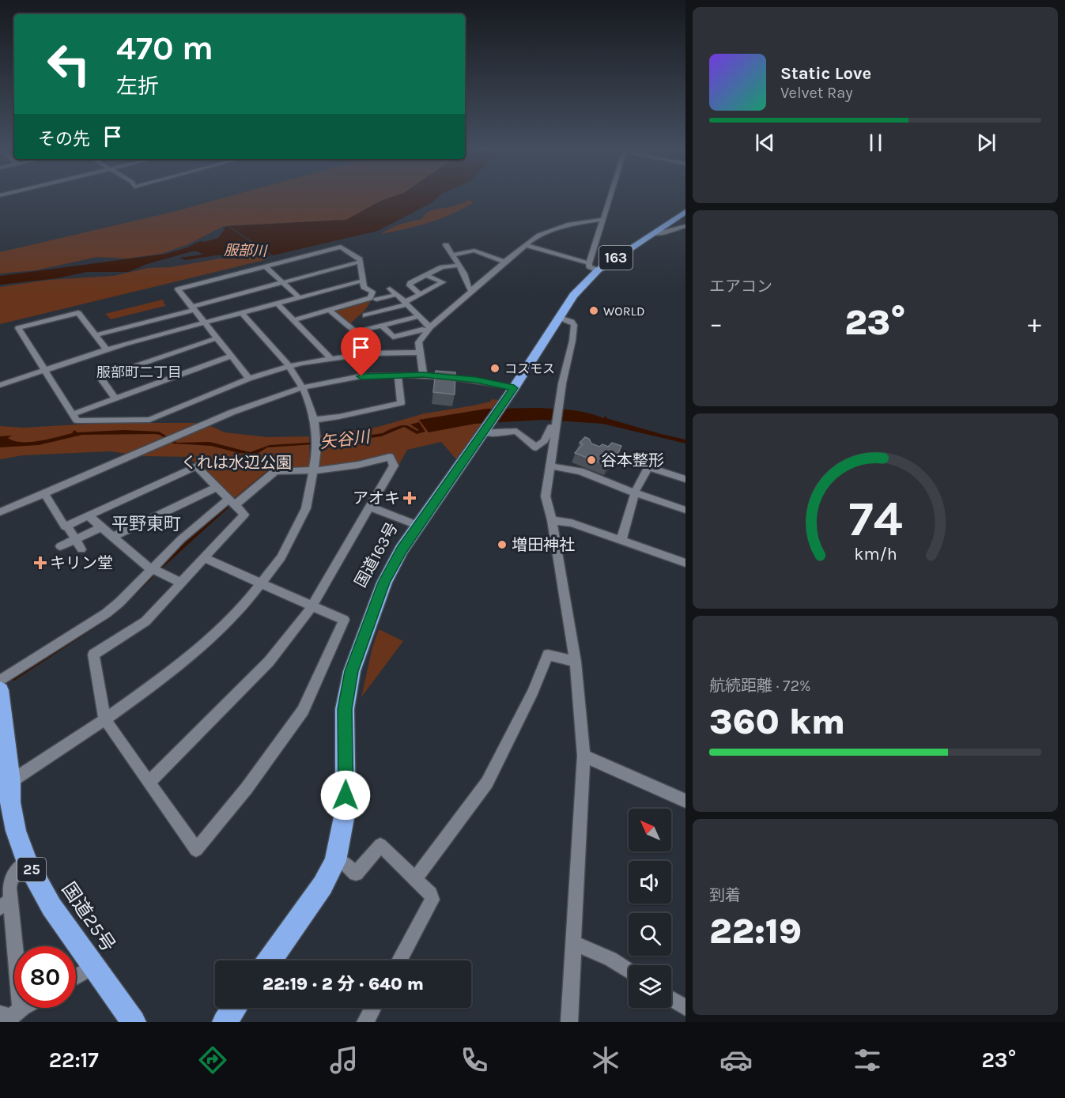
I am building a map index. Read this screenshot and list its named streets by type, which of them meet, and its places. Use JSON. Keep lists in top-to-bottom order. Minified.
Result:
{"streets":{"highway":["163","国道163号","25","国道25号"]},"districts":["服部町二丁目","平野東町"],"water":["服部川","矢谷川"],"parks":["くれは水辺公園"],"places":{"other":["WORLD","コスモス","谷本整形","増田神社"],"health":["アオキ","キリン堂"]},"north":"top left","page":{"turn":["470 m","左折"],"song":["Static Love","Velvet Ray"],"then":"その先","tile":["エアコン",["航続距離 · 72%","360 km"],["到着","22:19"]],"heat":["−","23°","+"],"limit":"80","trip":"22:19 · 2 分 · 640 m","tabs":["22:17","23°"],"gauge":["74","km/h"]}}
